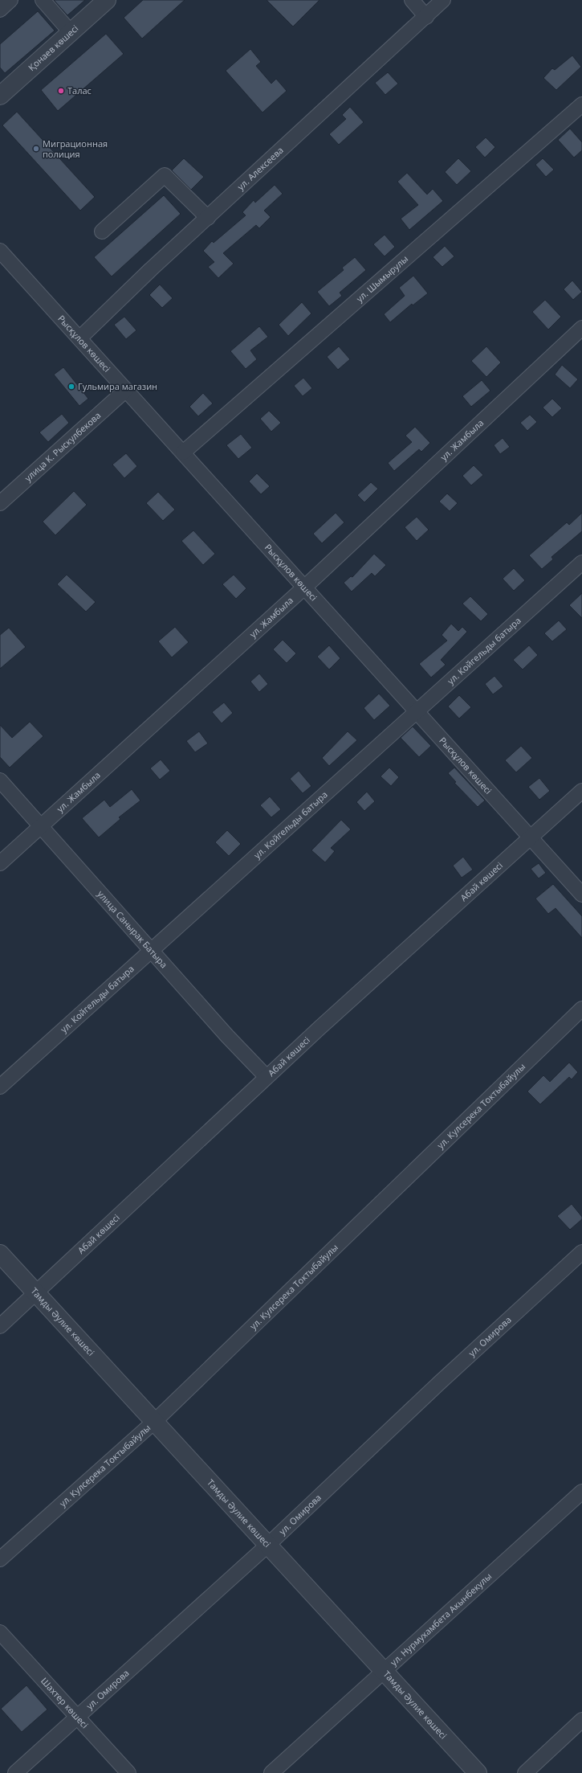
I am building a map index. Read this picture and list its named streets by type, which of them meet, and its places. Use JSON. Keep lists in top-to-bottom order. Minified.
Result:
{"streets":{"street":["Қонаев көшесі","ул. Алексеева","ул. Шымырулы","Рысқұлов көшесі","ул. Жамбыла","улица К. Рыскулбекова","ул. Койгельды батыра","Абай көшесі","улица Санырак Батыра","ул. Кулсерека Токтыбайулы","Тамды Әулие көшесі","ул. Омирова","ул. Нурмухамбета Акынбекулы","Шахтер көшесі"]},"crossings":[["ул. Алексеева","Рысқұлов көшесі"],["ул. Шымырулы","Рысқұлов көшесі"],["Рысқұлов көшесі","ул. Жамбыла"],["Рысқұлов көшесі","улица К. Рыскулбекова"],["Рысқұлов көшесі","ул. Койгельды батыра"],["Рысқұлов көшесі","Абай көшесі"],["ул. Жамбыла","улица Санырак Батыра"],["ул. Койгельды батыра","улица Санырак Батыра"],["Абай көшесі","улица Санырак Батыра"],["Абай көшесі","Тамды Әулие көшесі"],["ул. Кулсерека Токтыбайулы","Тамды Әулие көшесі"],["Тамды Әулие көшесі","ул. Омирова"],["Тамды Әулие көшесі","ул. Нурмухамбета Акынбекулы"],["ул. Омирова","Шахтер көшесі"]],"places":["Талас","Миграционная полиция","Гульмира магазин"]}
